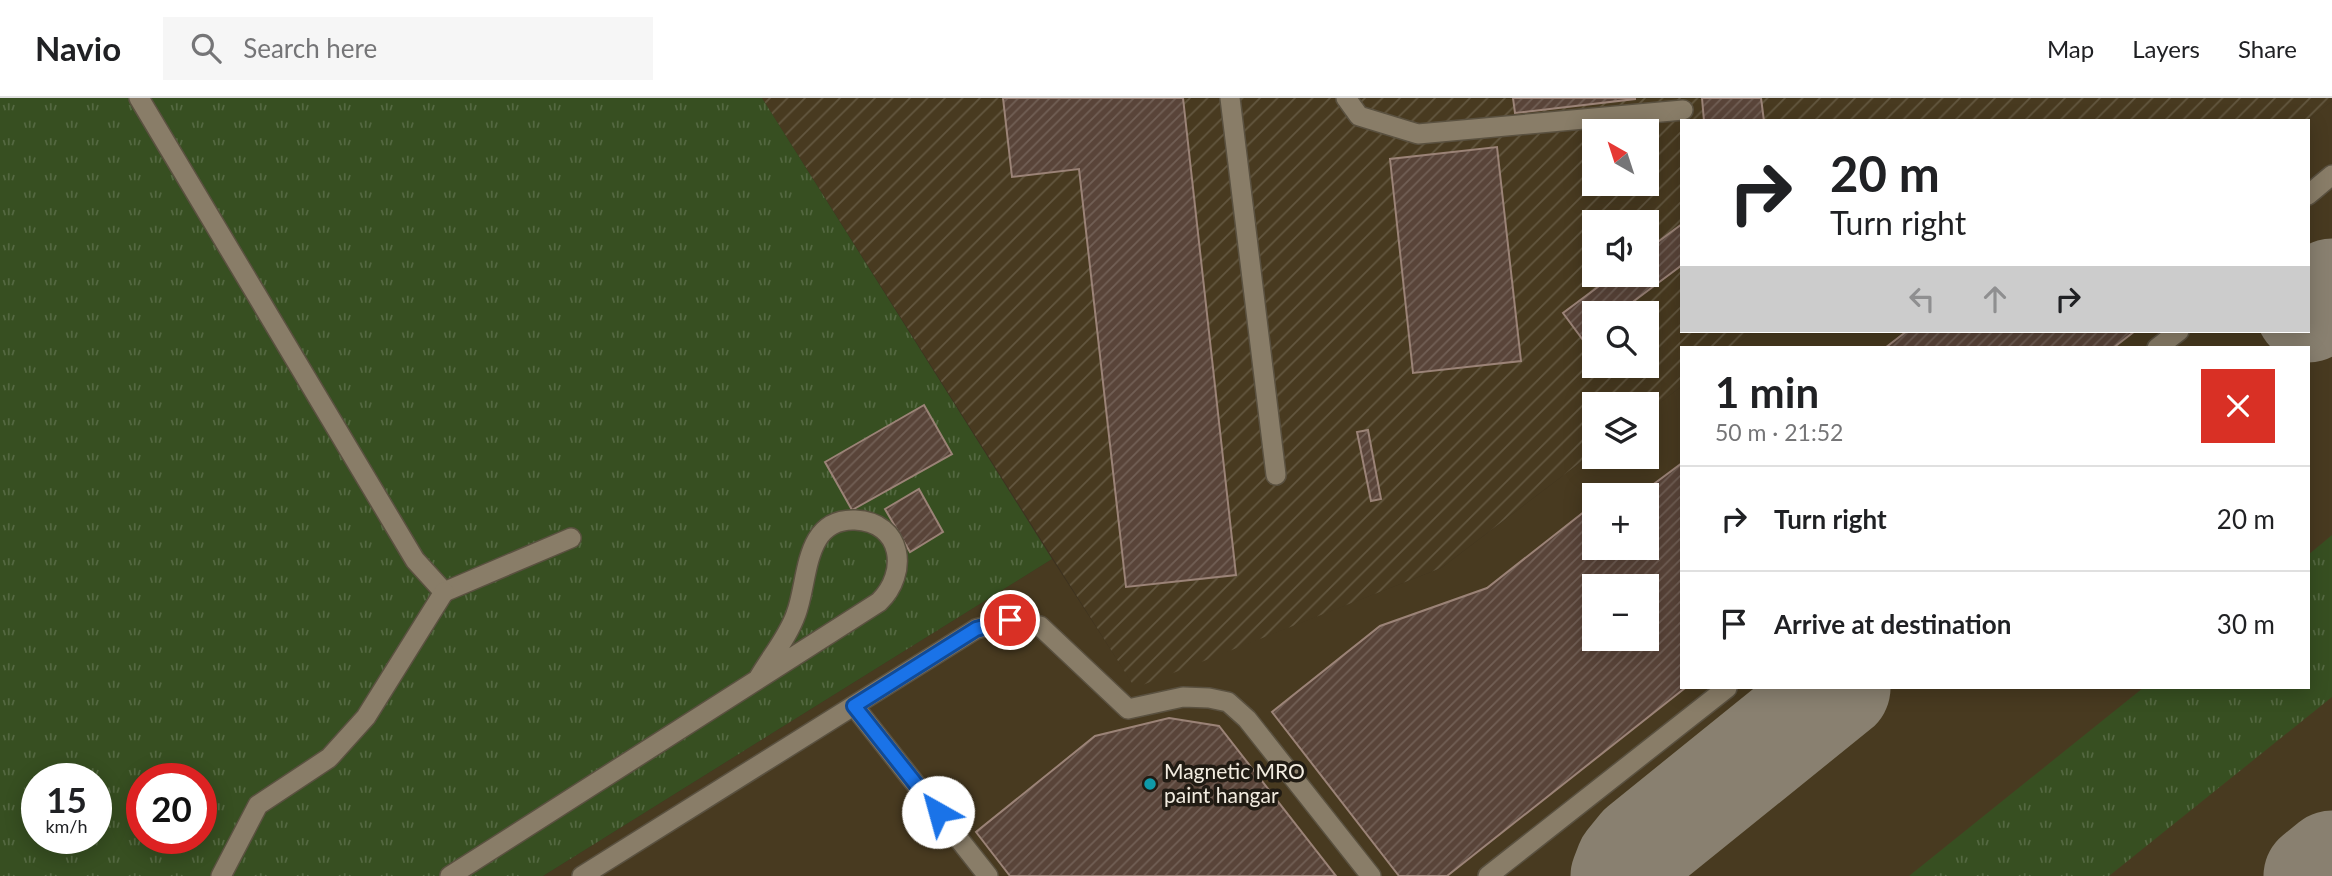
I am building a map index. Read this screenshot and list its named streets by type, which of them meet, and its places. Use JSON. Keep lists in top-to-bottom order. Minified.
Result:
{"places":["Magnetic MRO paint hangar"],"north":"top left","page":{"header":"Navio","search":"Search here","nav":["Map","Layers","Share"],"map_buttons":["+","−"],"turn":["20 m","Turn right"],"heading":["1 min","50 m · 21:52"],"list":[{"name":"Turn right","value":"20 m"},{"name":"Arrive at destination","value":"30 m"}],"speed":"15 km/h","limit":"20"}}
